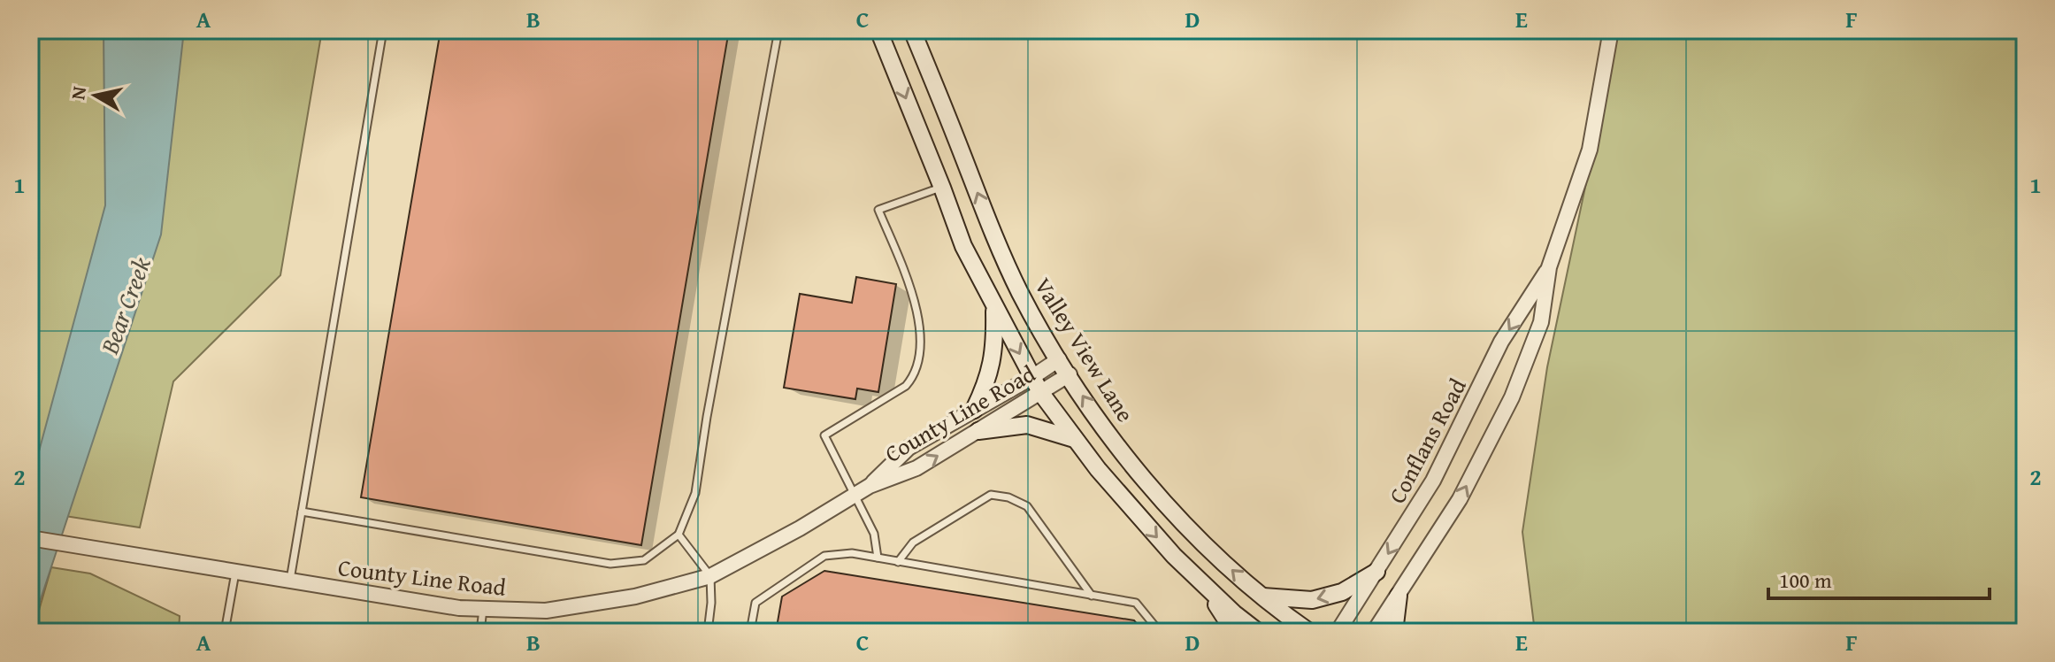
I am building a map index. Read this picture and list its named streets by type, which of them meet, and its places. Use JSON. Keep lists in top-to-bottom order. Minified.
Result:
{"streets":{"main road":["Valley View Lane"],"street":["County Line Road","Conflans Road"]},"crossings":[["Valley View Lane","County Line Road"]],"water":["Bear Creek"],"scale_bar":"100 m","north":"left","grid":{"columns":["A","B","C","D","E","F"],"rows":["1","2"]}}
